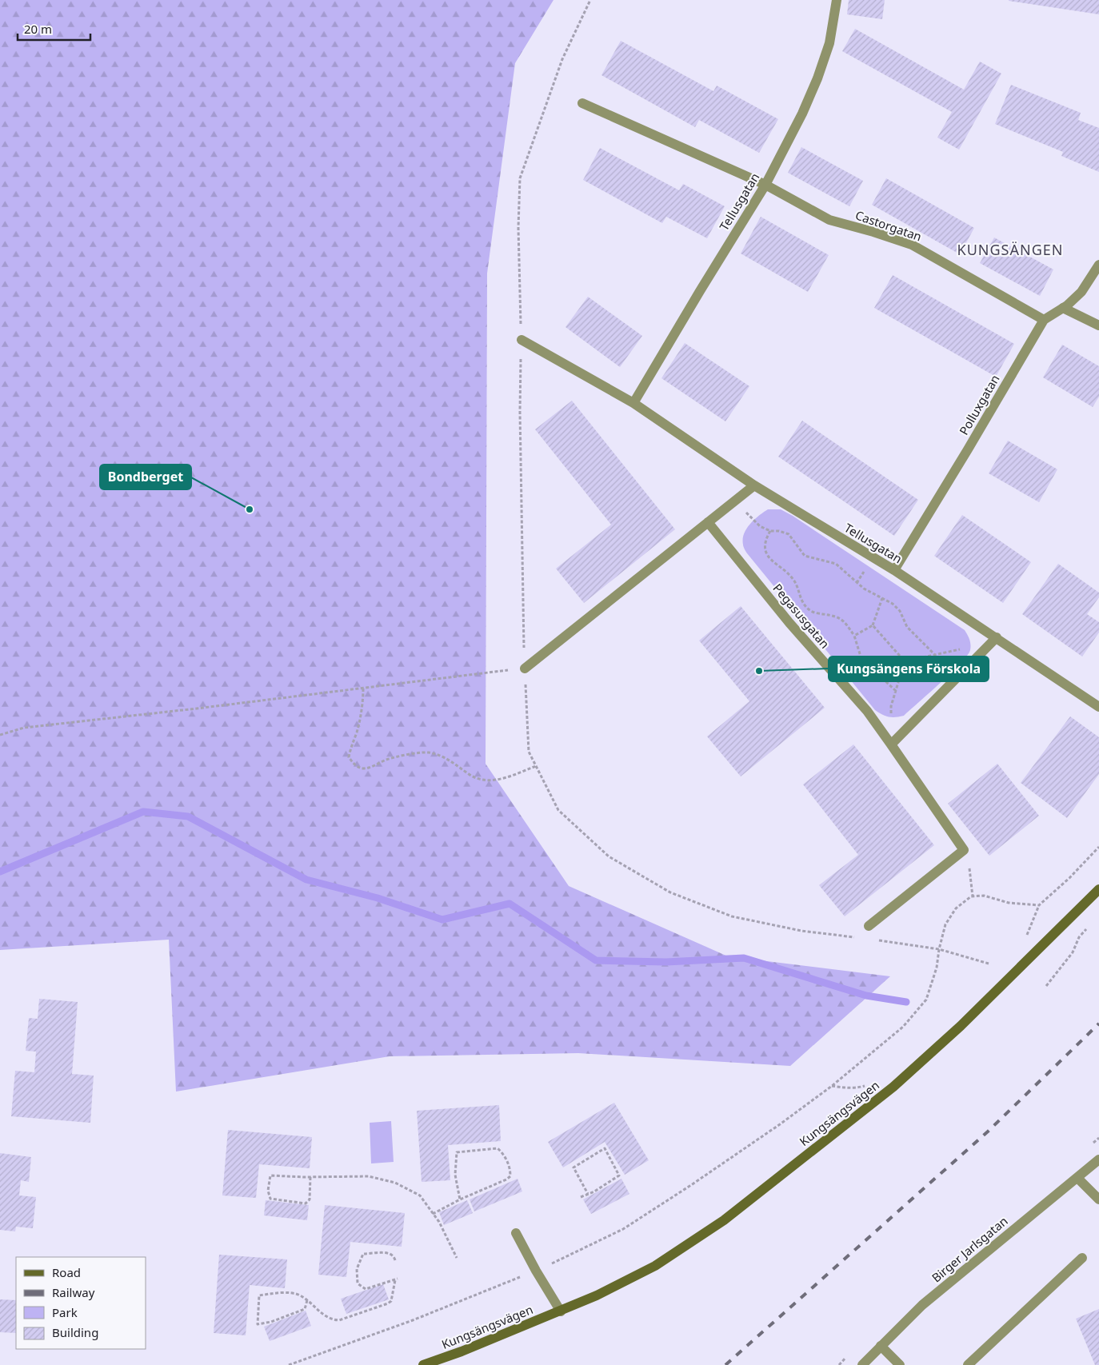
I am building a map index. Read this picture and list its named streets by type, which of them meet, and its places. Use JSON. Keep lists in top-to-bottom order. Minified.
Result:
{"streets":{"street":["Tellusgatan","Castorgatan","Polluxgatan","Pegasusgatan","Kungsängsvägen","Birger Jarlsgatan"]},"crossings":[["Tellusgatan","Castorgatan"],["Tellusgatan","Polluxgatan"],["Castorgatan","Polluxgatan"]],"districts":["KUNGSÄNGEN"],"places":["Bondberget","Kungsängens Förskola"],"legend":["Road","Railway","Park","Building"],"scale_bar":"20 m"}
